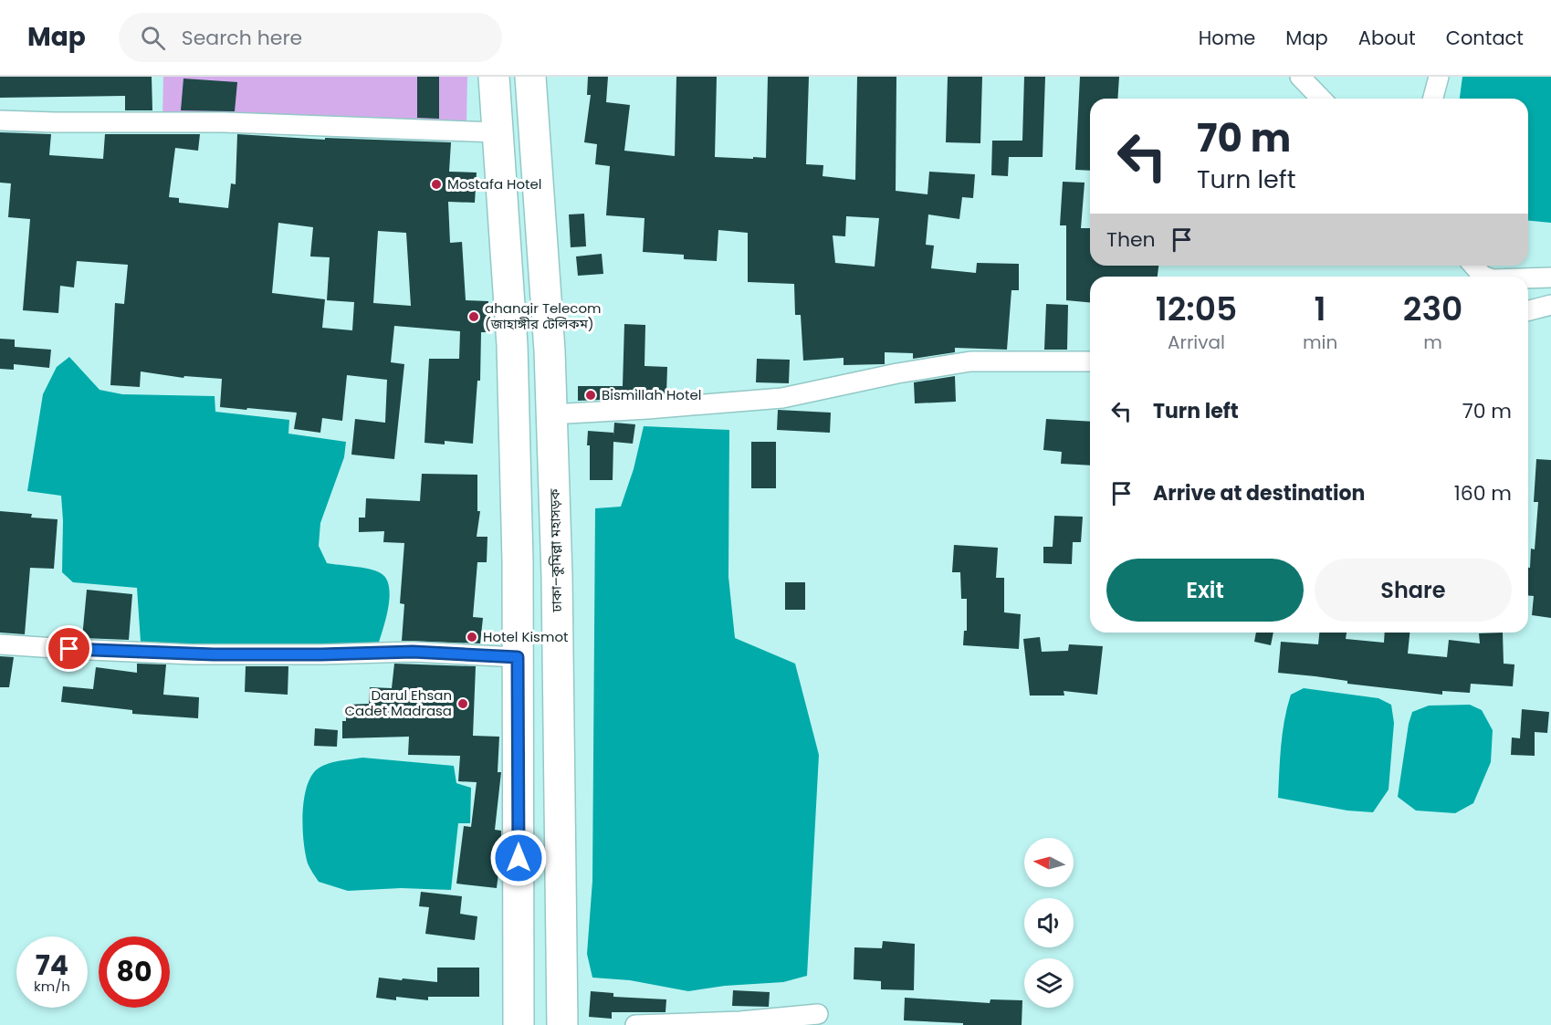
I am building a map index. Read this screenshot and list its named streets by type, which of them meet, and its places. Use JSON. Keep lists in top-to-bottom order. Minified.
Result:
{"streets":{"highway":["ঢাকা–কুমিল্লা মহাসড়ক"]},"places":["Mostafa Hotel","ahangir Telecom (জাহাঙ্গীর টেলিকম)","Bismillah Hotel","Hotel Kismot","Darul Ehsan Cadet Madrasa"],"north":"left","page":{"header":"Map","search":"Search here","nav":["Home","Map","About","Contact"],"turn":["70 m","Turn left"],"then":"Then","eta":["12:05","Arrival","1","min","230","m"],"list":[{"name":"Turn left","value":"70 m"},{"name":"Arrive at destination","value":"160 m"}],"buttons":["Exit","Share"],"speed":"74 km/h","limit":"80"}}
